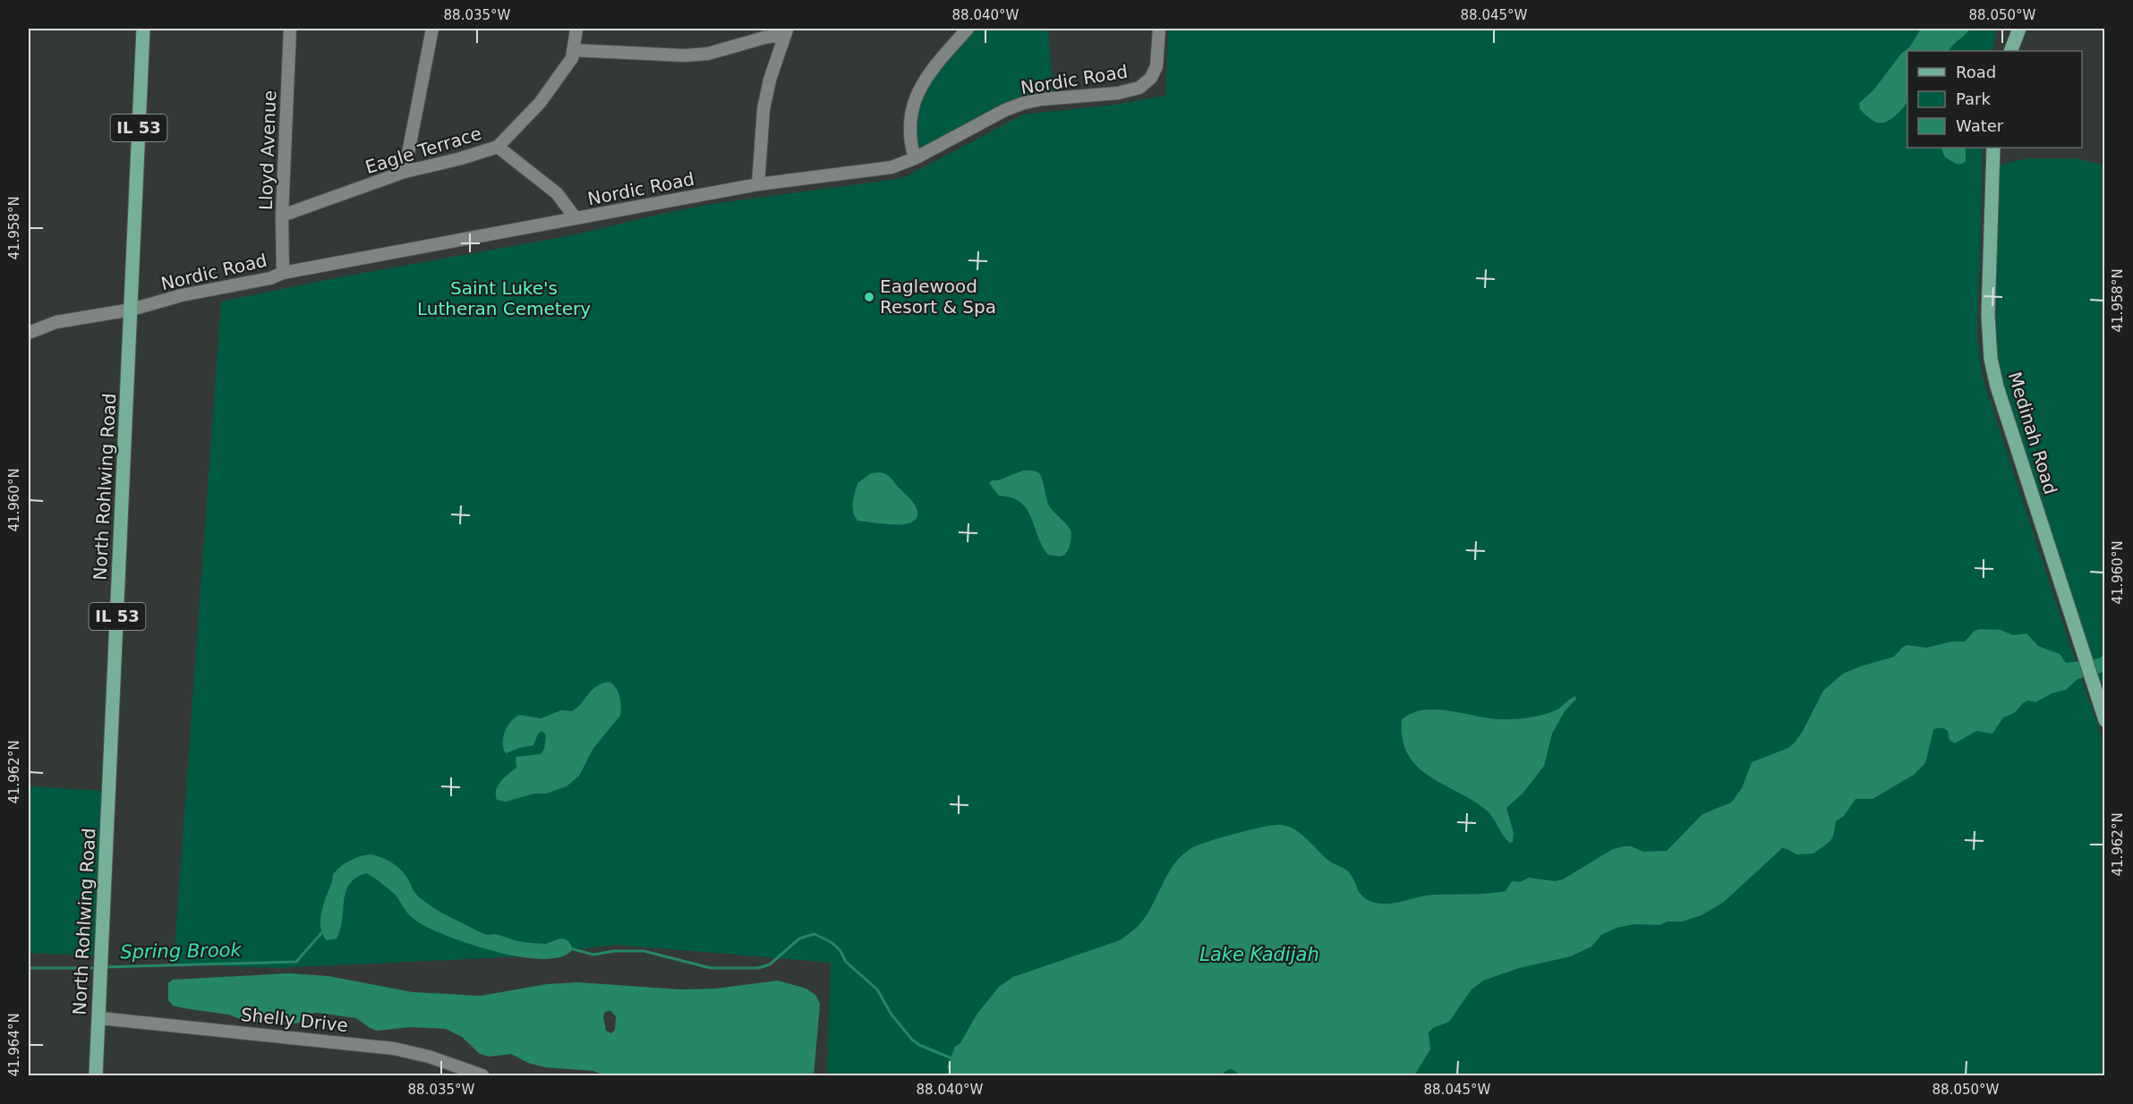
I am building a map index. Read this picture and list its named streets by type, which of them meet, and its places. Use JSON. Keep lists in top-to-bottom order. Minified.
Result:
{"streets":{"main road":["IL 53","Medinah Road","North Rohlwing Road"],"street":["Nordic Road","Lloyd Avenue","Eagle Terrace","Shelly Drive"]},"crossings":[["Nordic Road","Lloyd Avenue"],["Nordic Road","North Rohlwing Road"],["Lloyd Avenue","Eagle Terrace"],["North Rohlwing Road","Shelly Drive"]],"water":["Spring Brook","Lake Kadijah"],"parks":["Saint Luke's Lutheran Cemetery"],"places":["Eaglewood Resort & Spa"],"legend":["Road","Park","Water"],"coordinates":["88.035°W","88.040°W","88.045°W","88.050°W","41.958°N","41.960°N","41.962°N","41.964°N"]}
